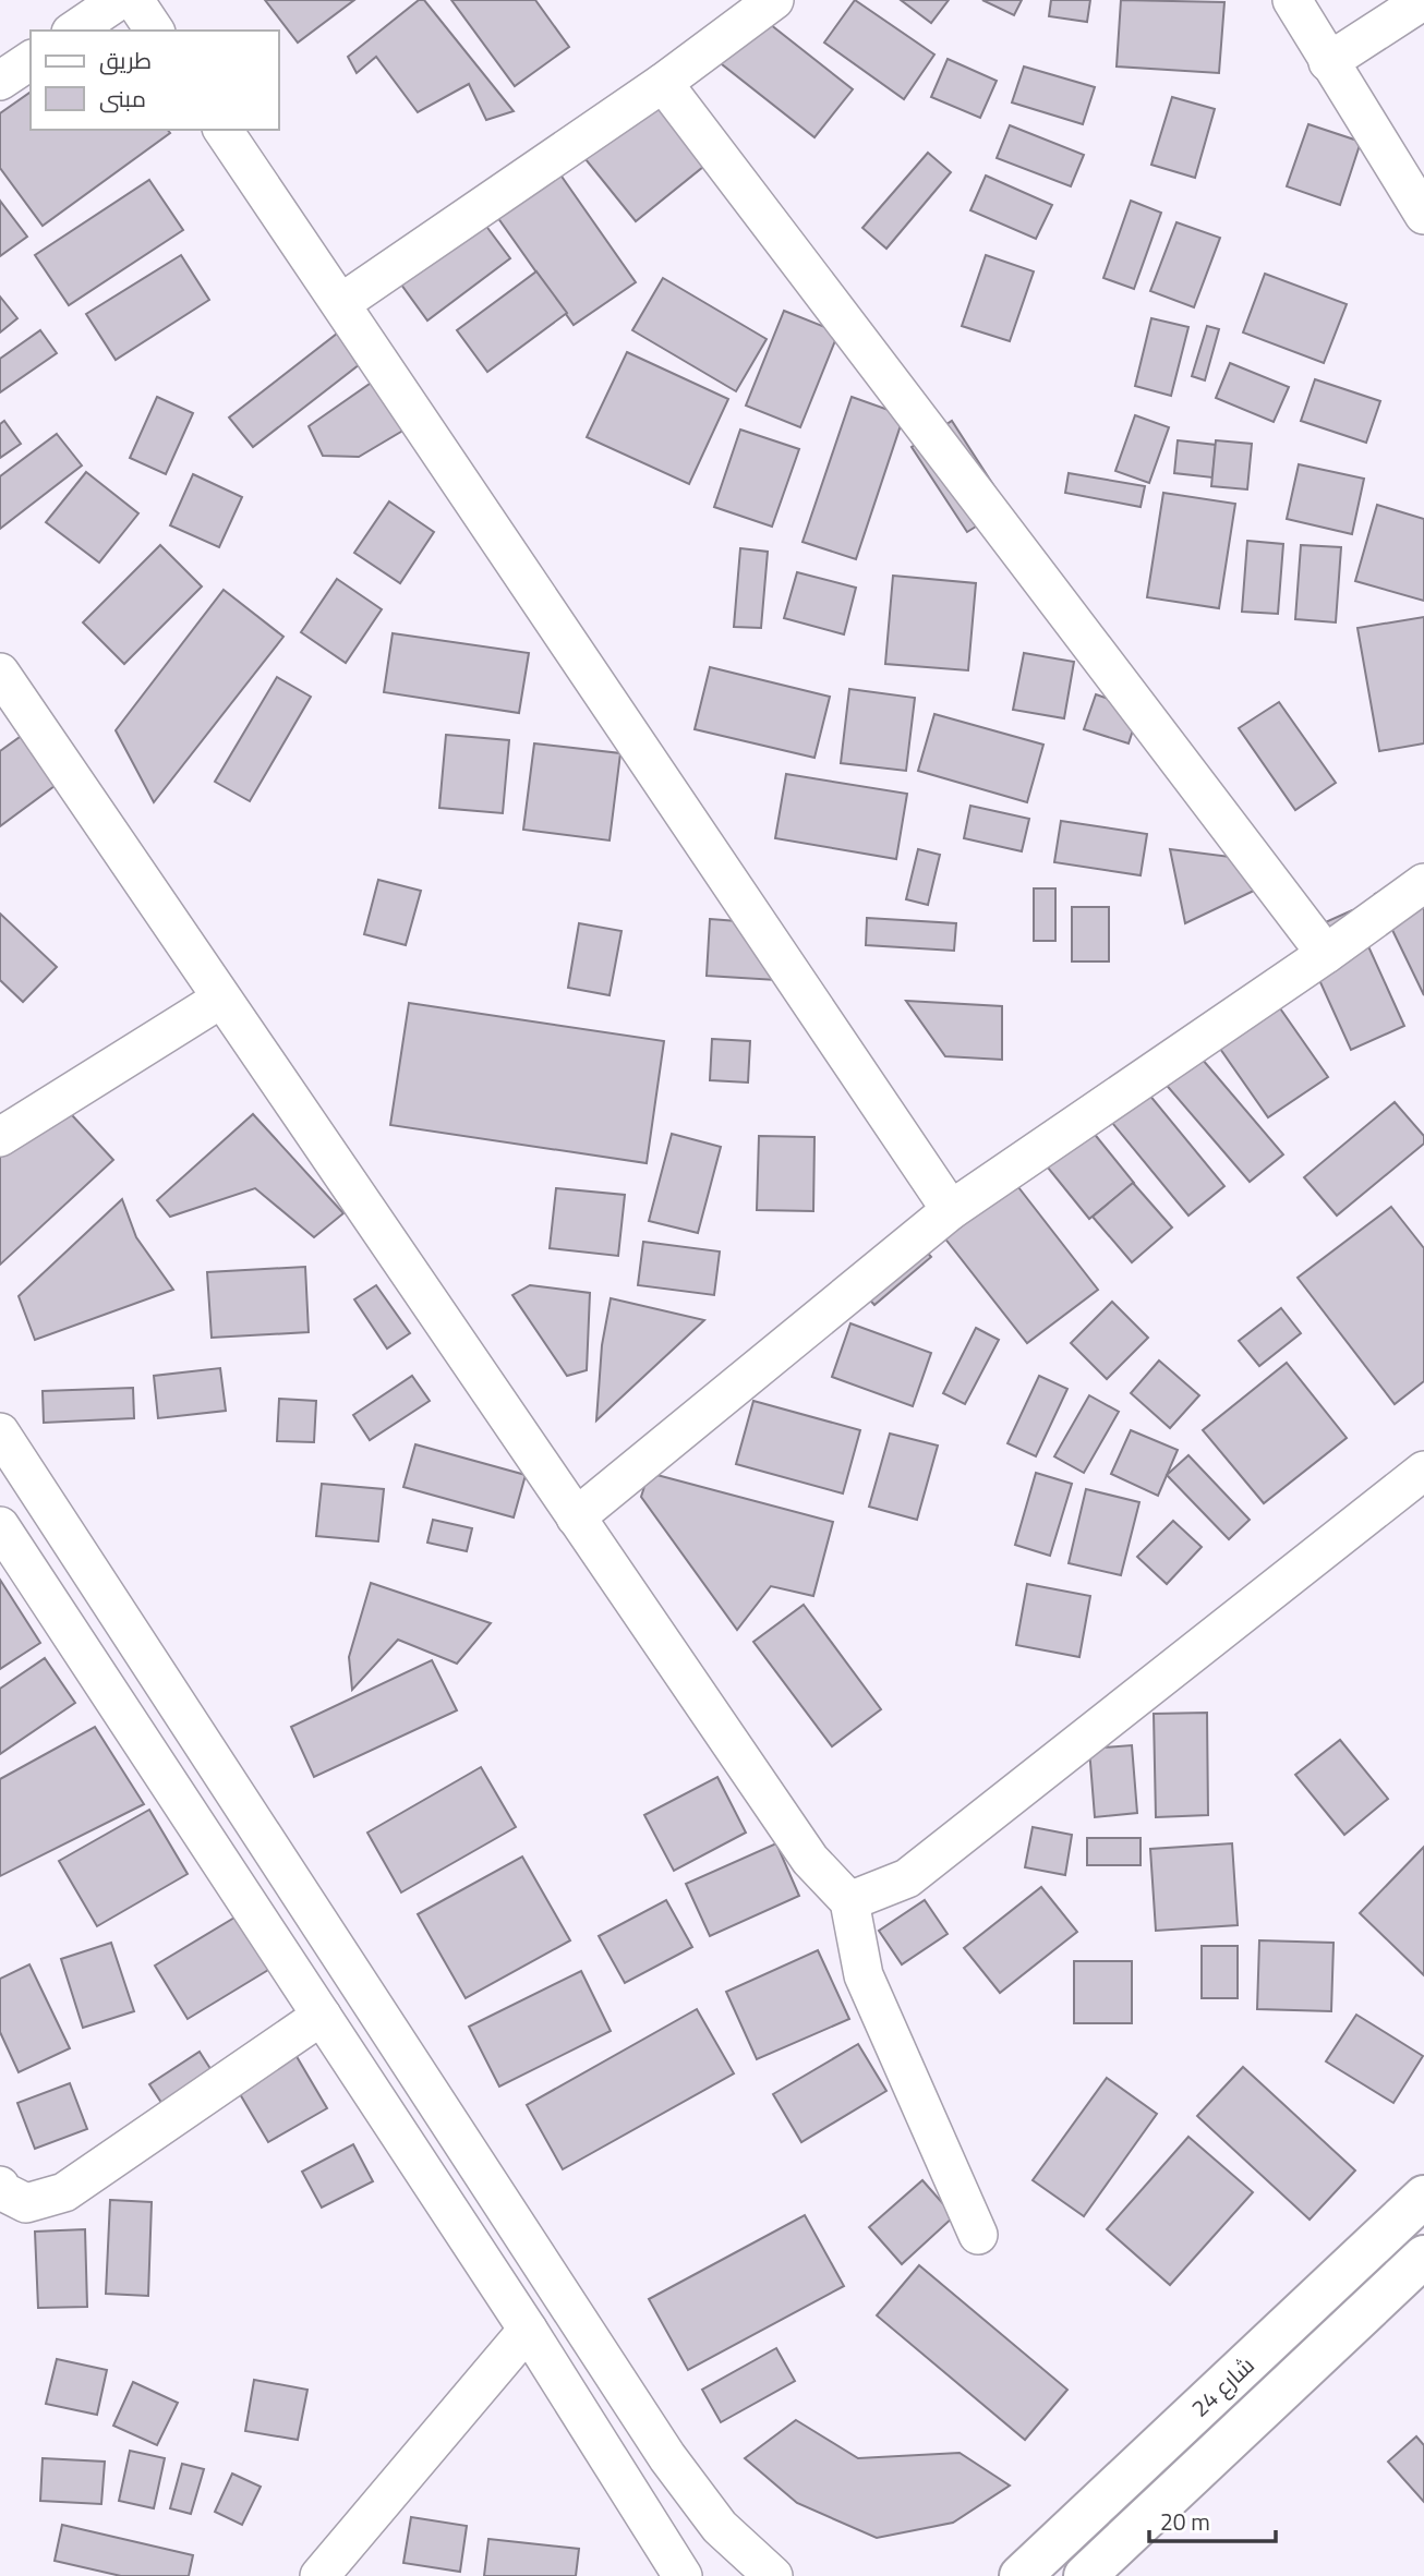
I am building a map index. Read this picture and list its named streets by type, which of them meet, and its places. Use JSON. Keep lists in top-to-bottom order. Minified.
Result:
{"streets":{"street":["شارع 24"]},"legend":["طريق","مبنى"],"scale_bar":"20 m"}
